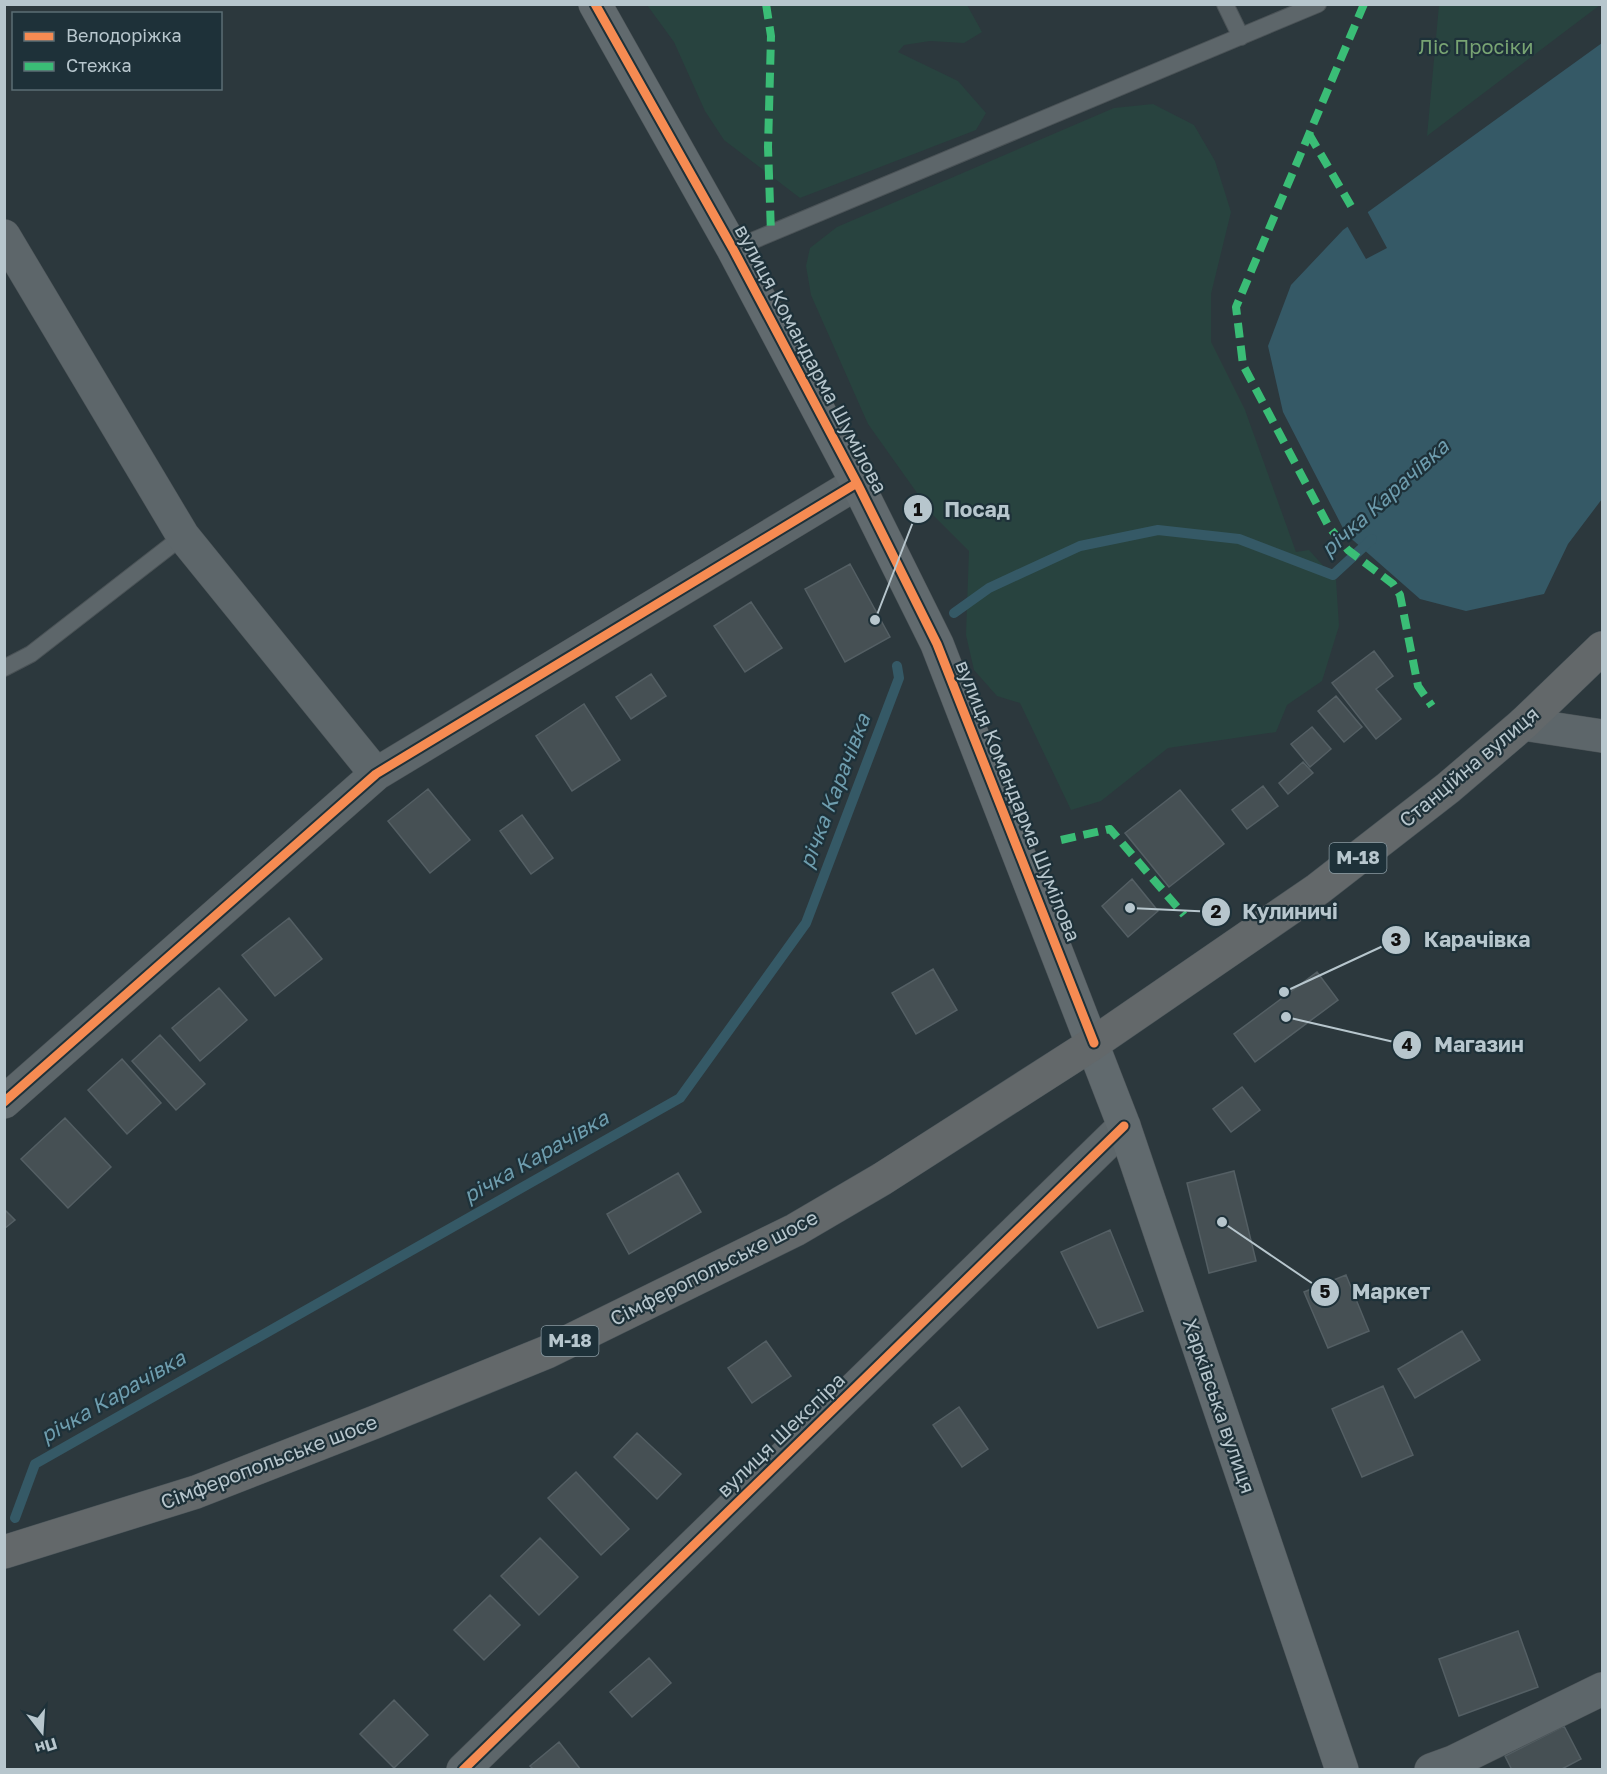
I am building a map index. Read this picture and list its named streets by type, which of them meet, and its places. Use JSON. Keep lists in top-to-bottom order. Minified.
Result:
{"streets":{"highway":["Станційна вулиця","М-18","Сімферопольське шосе"],"street":["вулиця Командарма Шумілова","Харківська вулиця","вулиця Шекспіра"]},"crossings":[["вулиця Командарма Шумілова","Станційна вулиця"],["вулиця Командарма Шумілова","Сімферопольське шосе"],["вулиця Командарма Шумілова","Харківська вулиця"],["Станційна вулиця","Сімферопольське шосе"],["Станційна вулиця","Харківська вулиця"],["Сімферопольське шосе","Харківська вулиця"],["Харківська вулиця","вулиця Шекспіра"]],"water":["річка Карачівка"],"parks":["Ліс Просіки"],"places":["Посад","Кулиничі","Карачівка","Магазин","Маркет"],"legend":["Велодоріжка","Стежка"],"north":"bottom"}
